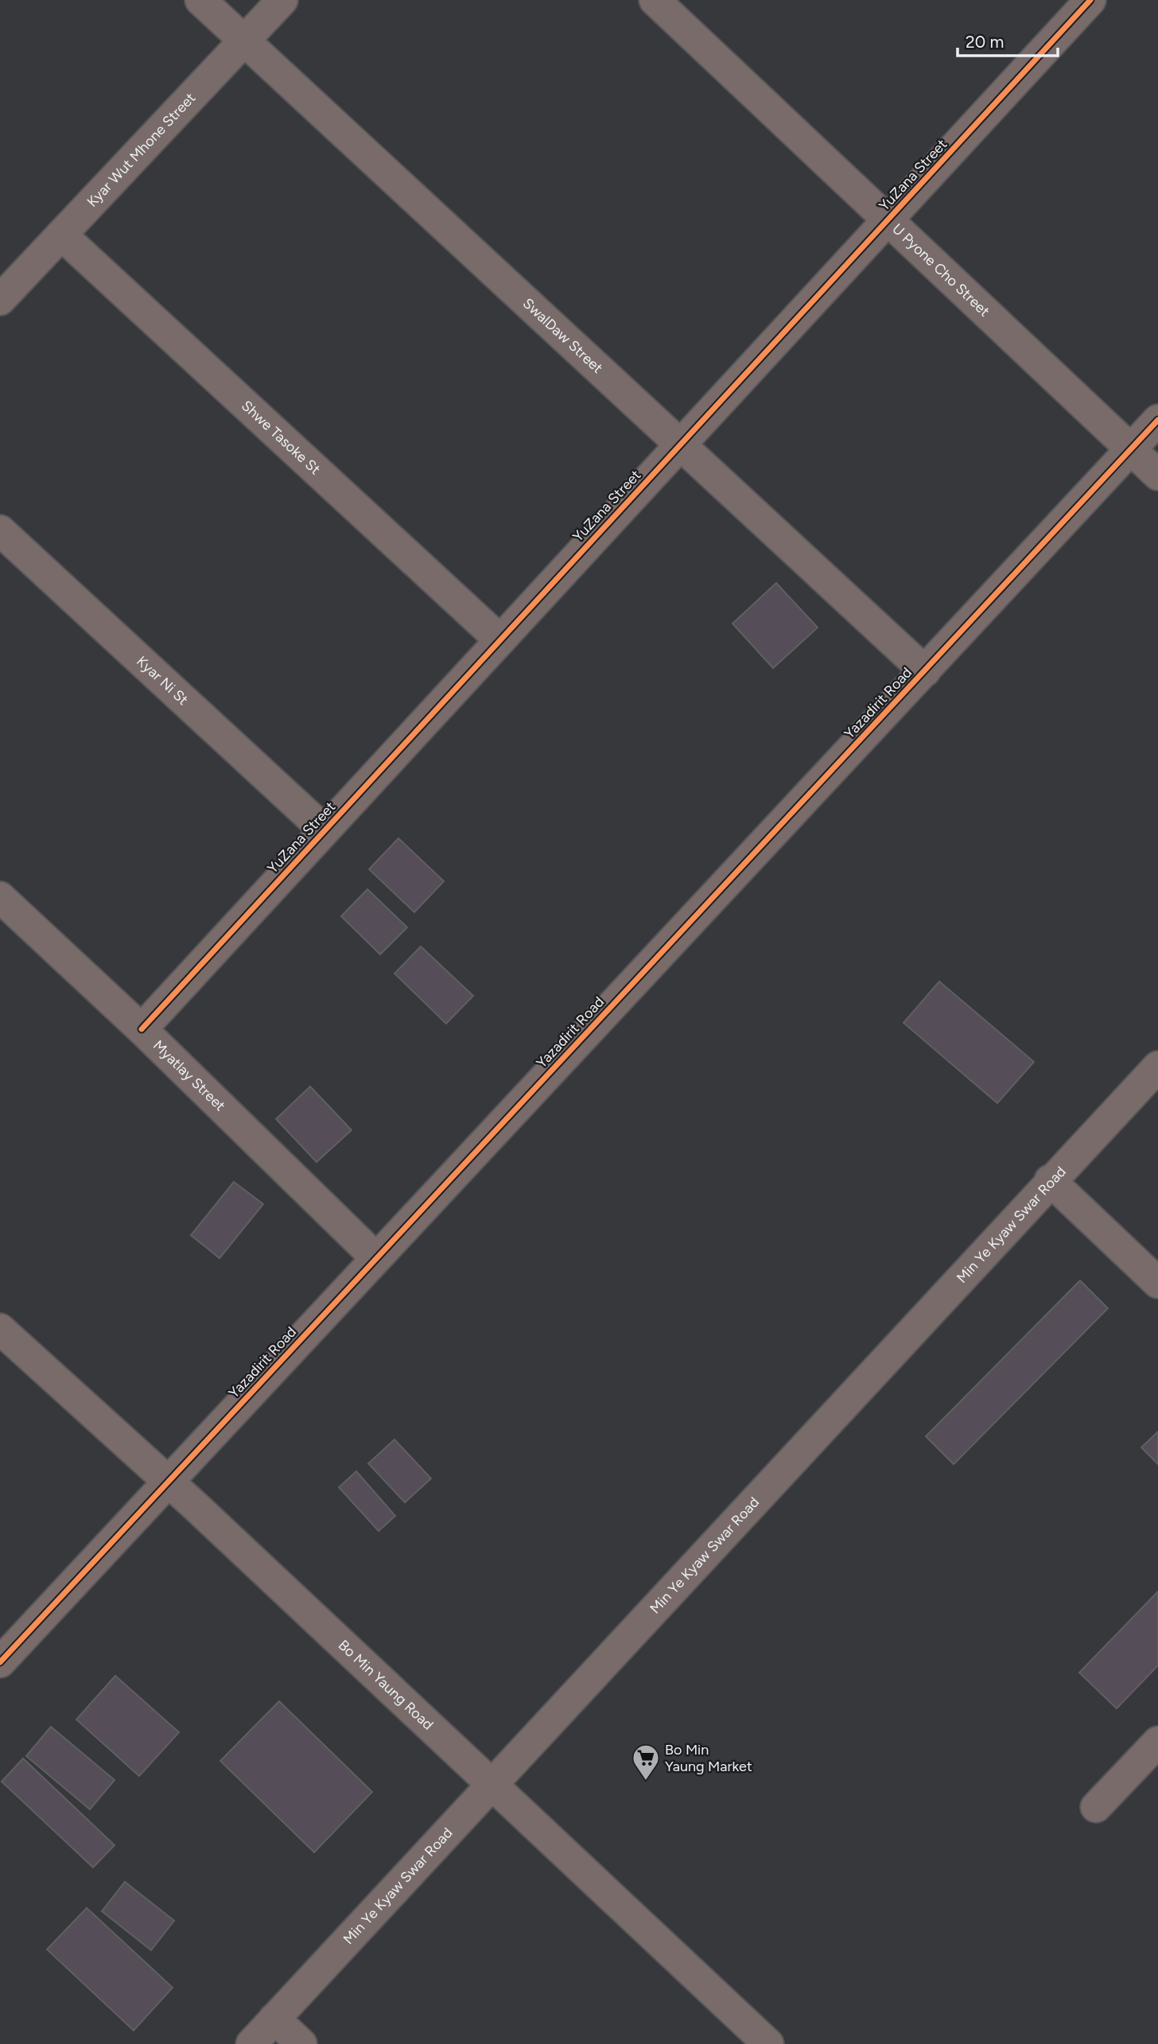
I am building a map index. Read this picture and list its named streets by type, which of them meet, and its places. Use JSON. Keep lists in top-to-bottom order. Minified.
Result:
{"streets":{"street":["Kyar Wut Mhone Street","YuZana Street","U Pyone Cho Street","SwalDaw Street","Shwe Tasoke St","Kyar Ni St","Yazadirit Road","Myatlay Street","Min Ye Kyaw Swar Road","Bo Min Yaung Road"]},"crossings":[["Kyar Wut Mhone Street","SwalDaw Street"],["Kyar Wut Mhone Street","Shwe Tasoke St"],["YuZana Street","U Pyone Cho Street"],["YuZana Street","SwalDaw Street"],["YuZana Street","Shwe Tasoke St"],["YuZana Street","Kyar Ni St"],["YuZana Street","Myatlay Street"],["U Pyone Cho Street","Yazadirit Road"],["SwalDaw Street","Yazadirit Road"],["Yazadirit Road","Myatlay Street"],["Yazadirit Road","Bo Min Yaung Road"],["Min Ye Kyaw Swar Road","Bo Min Yaung Road"]],"places":{"supermarket":["Bo Min Yaung Market"]},"scale_bar":"20 m"}
